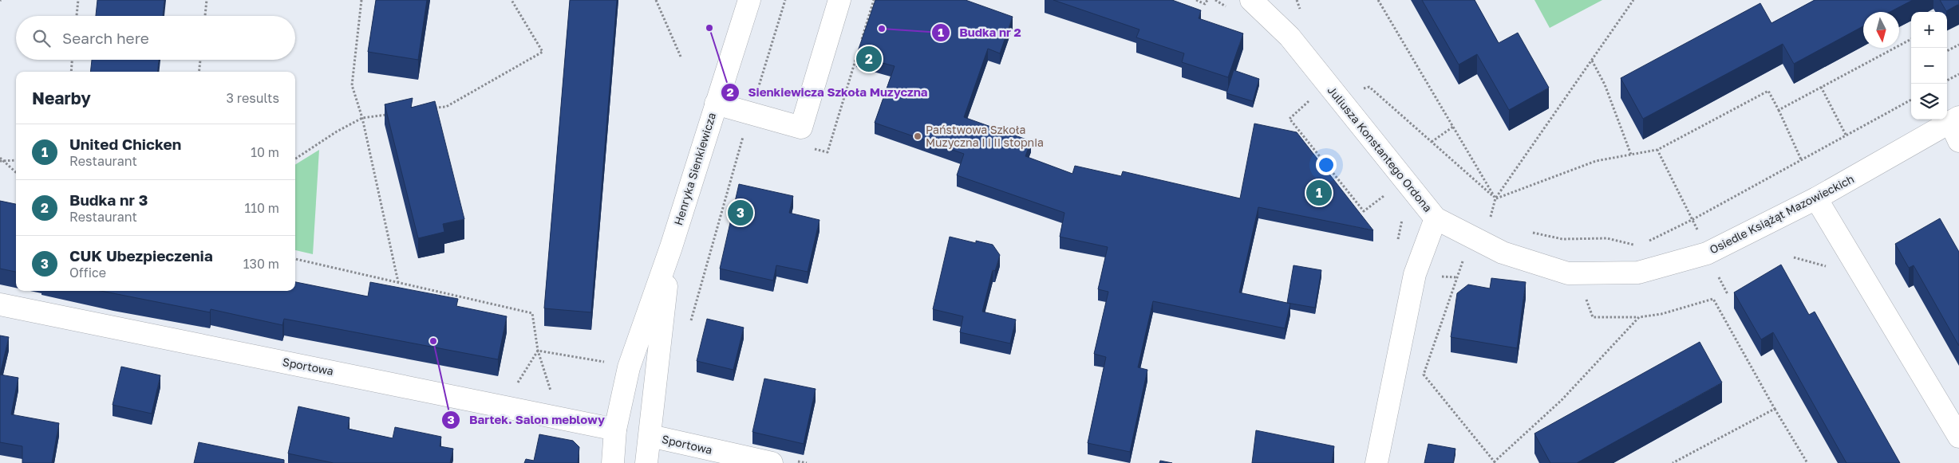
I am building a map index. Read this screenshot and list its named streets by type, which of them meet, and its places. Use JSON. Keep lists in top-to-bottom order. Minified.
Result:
{"streets":{"street":["Juliusza Konstantego Ordona","Henryka Sienkiewicza","Osiedle Książąt Mazowieckich","Sportowa"]},"crossings":[["Juliusza Konstantego Ordona","Osiedle Książąt Mazowieckich"],["Henryka Sienkiewicza","Sportowa"]],"places":["Sienkiewicza Szkoła Muzyczna","Budka nr 2","Państwowa Szkoła Muzyczna I i II stopnia","Bartek. Salon meblowy"],"north":"bottom","page":{"map_buttons":["+","−"],"search":"Search here","pins":["2","1","3"],"heading":["Nearby","3 results"],"list":[{"mark":"1","name":"United Chicken","note":"Restaurant","value":"10 m"},{"mark":"2","name":"Budka nr 3","note":"Restaurant","value":"110 m"},{"mark":"3","name":"CUK Ubezpieczenia","note":"Office","value":"130 m"}]}}
